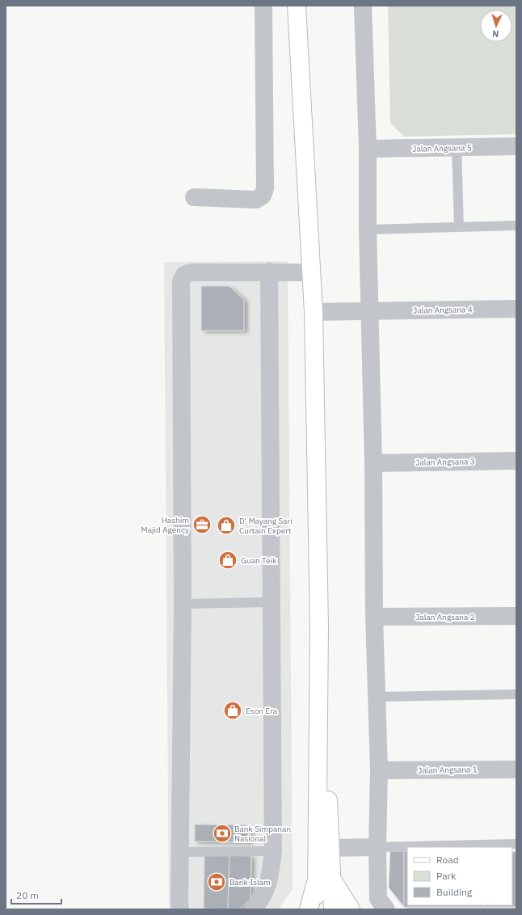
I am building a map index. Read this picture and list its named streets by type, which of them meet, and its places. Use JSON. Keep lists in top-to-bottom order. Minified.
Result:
{"streets":{"street":["Jalan Angsana 5","Jalan Angsana 4","Jalan Angsana 3","Jalan Angsana 2","Jalan Angsana 1"]},"places":{"office":["Hashim Majid Agency"],"shop":["D' Mayang Sari Curtain Expert","Guan Teik","Eson Era"],"bank":["Bank Simpanan Nasional","Bank Islam"]},"legend":["Road","Park","Building"],"scale_bar":"20 m","north":"bottom"}
